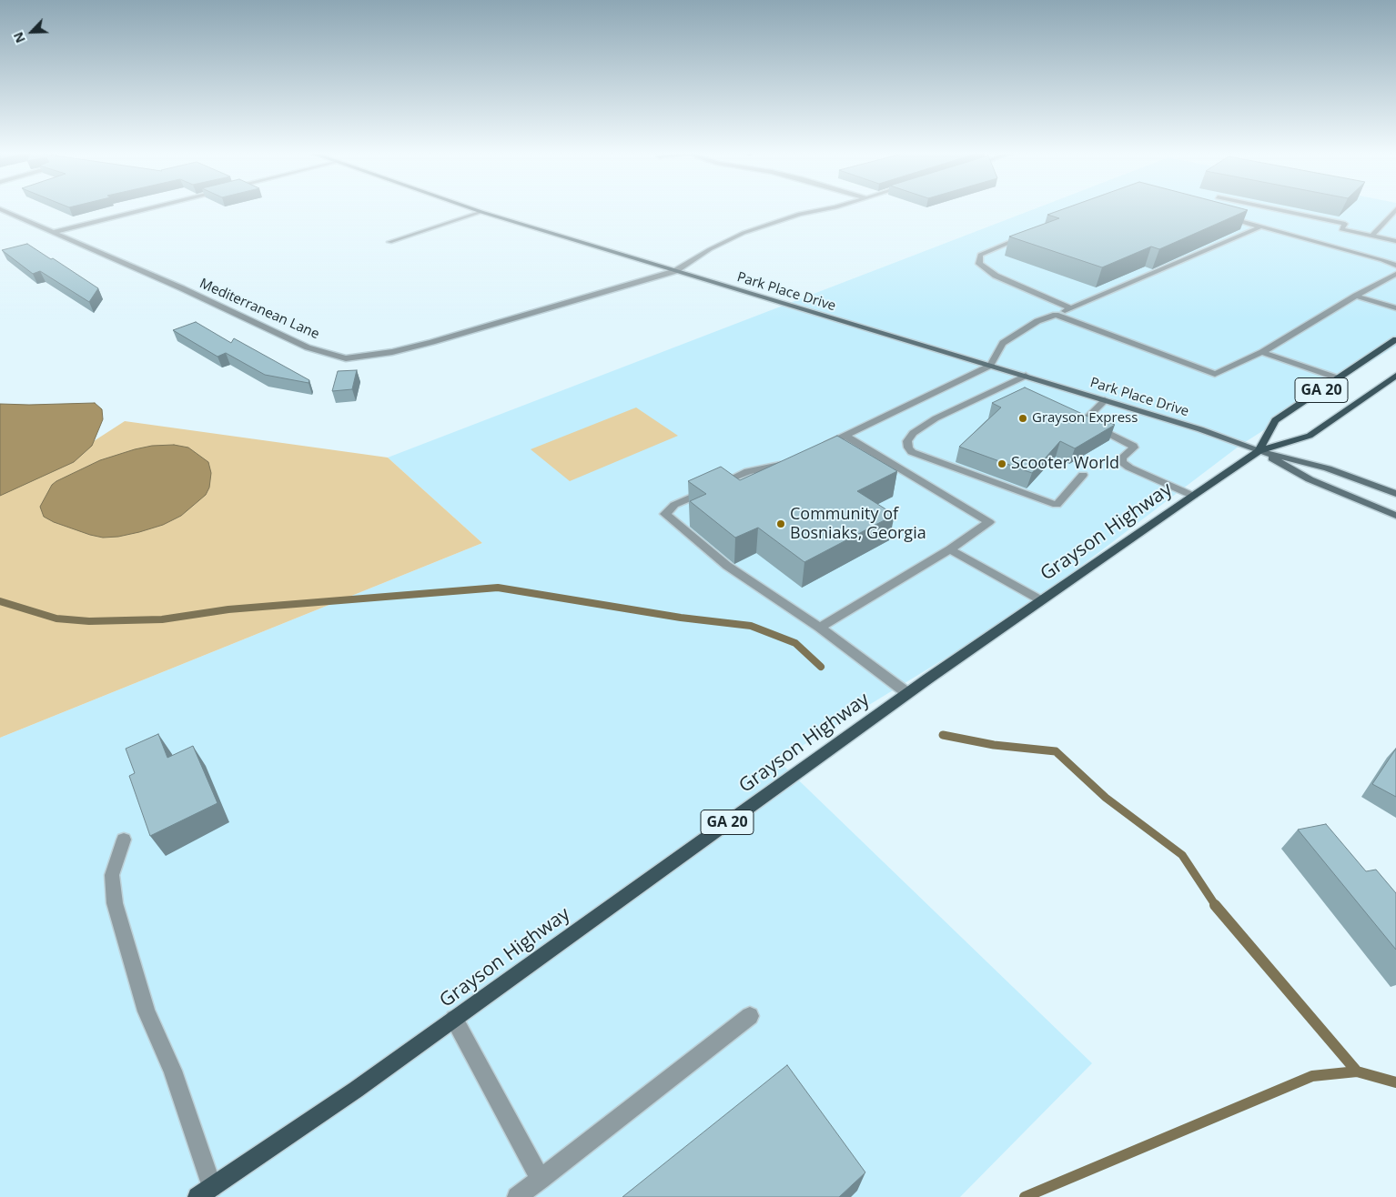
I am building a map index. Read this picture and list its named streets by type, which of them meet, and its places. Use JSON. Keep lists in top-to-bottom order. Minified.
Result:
{"streets":{"main road":["GA 20","Grayson Highway"],"street":["Park Place Drive","Mediterranean Lane"]},"crossings":[["Park Place Drive","Mediterranean Lane"],["Park Place Drive","Grayson Highway"]],"places":["Grayson Express","Scooter World","Community of Bosniaks, Georgia"],"north":"bottom left"}
